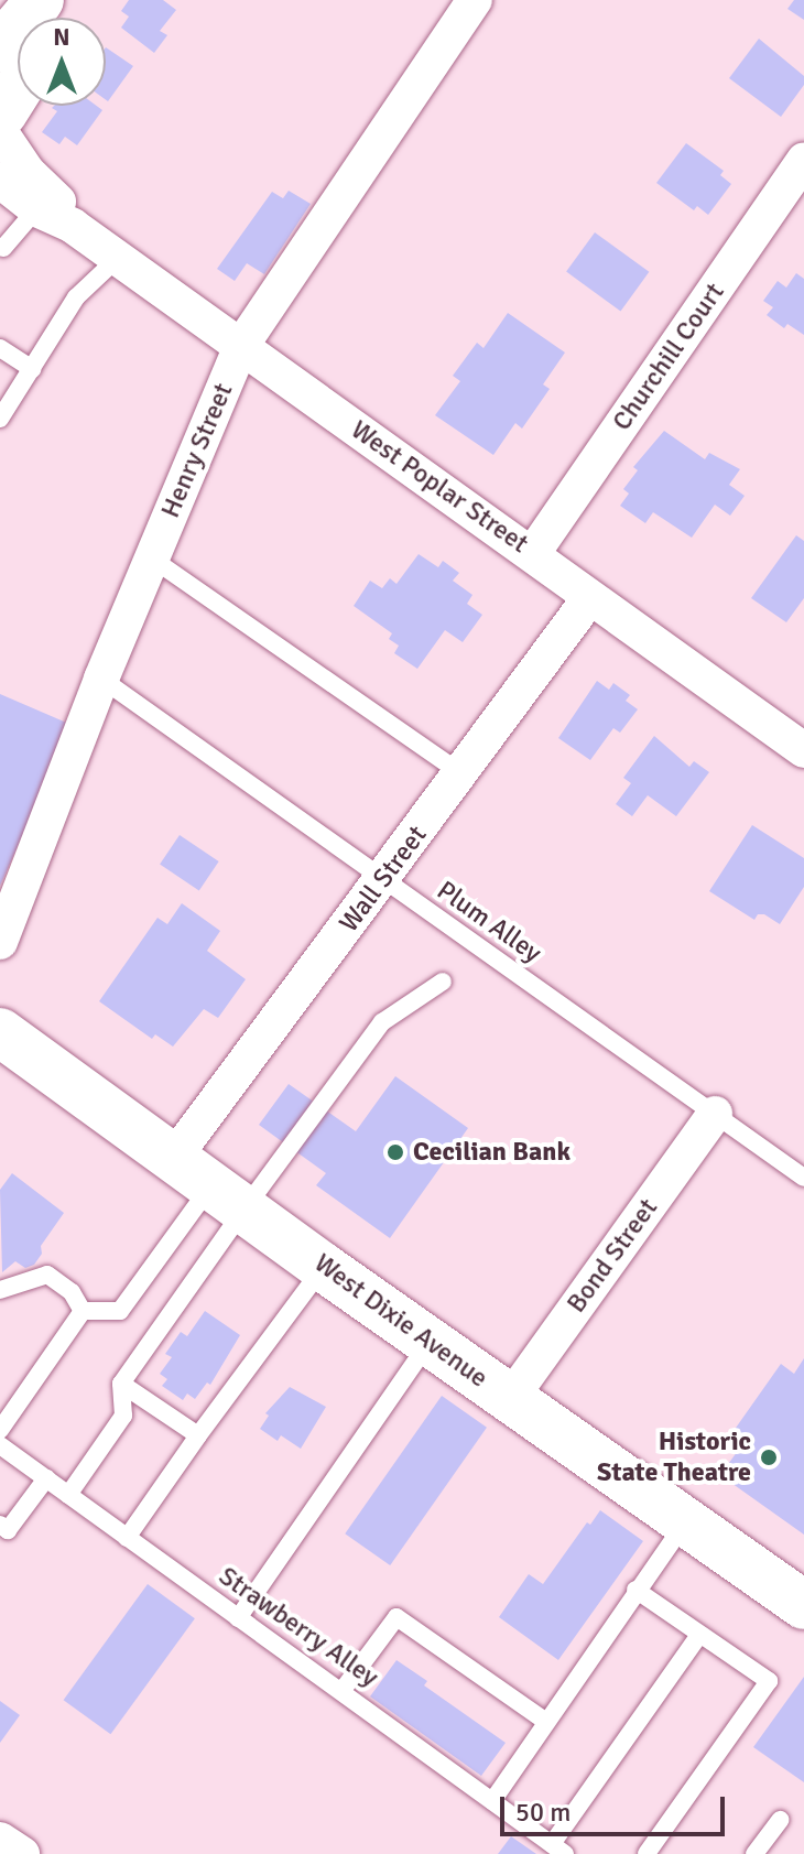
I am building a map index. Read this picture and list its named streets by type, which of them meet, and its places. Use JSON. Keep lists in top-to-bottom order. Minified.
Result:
{"streets":{"main road":["West Dixie Avenue"],"street":["Churchill Court","Henry Street","West Poplar Street","Wall Street","Bond Street"],"lane":["Plum Alley","Strawberry Alley"]},"crossings":[["Churchill Court","West Poplar Street"],["Henry Street","West Poplar Street"],["Henry Street","Plum Alley"],["West Poplar Street","Wall Street"],["Wall Street","Plum Alley"],["Wall Street","West Dixie Avenue"],["Plum Alley","Bond Street"],["Bond Street","West Dixie Avenue"]],"places":["Cecilian Bank","Historic State Theatre"],"scale_bar":"50 m","north":"top"}
